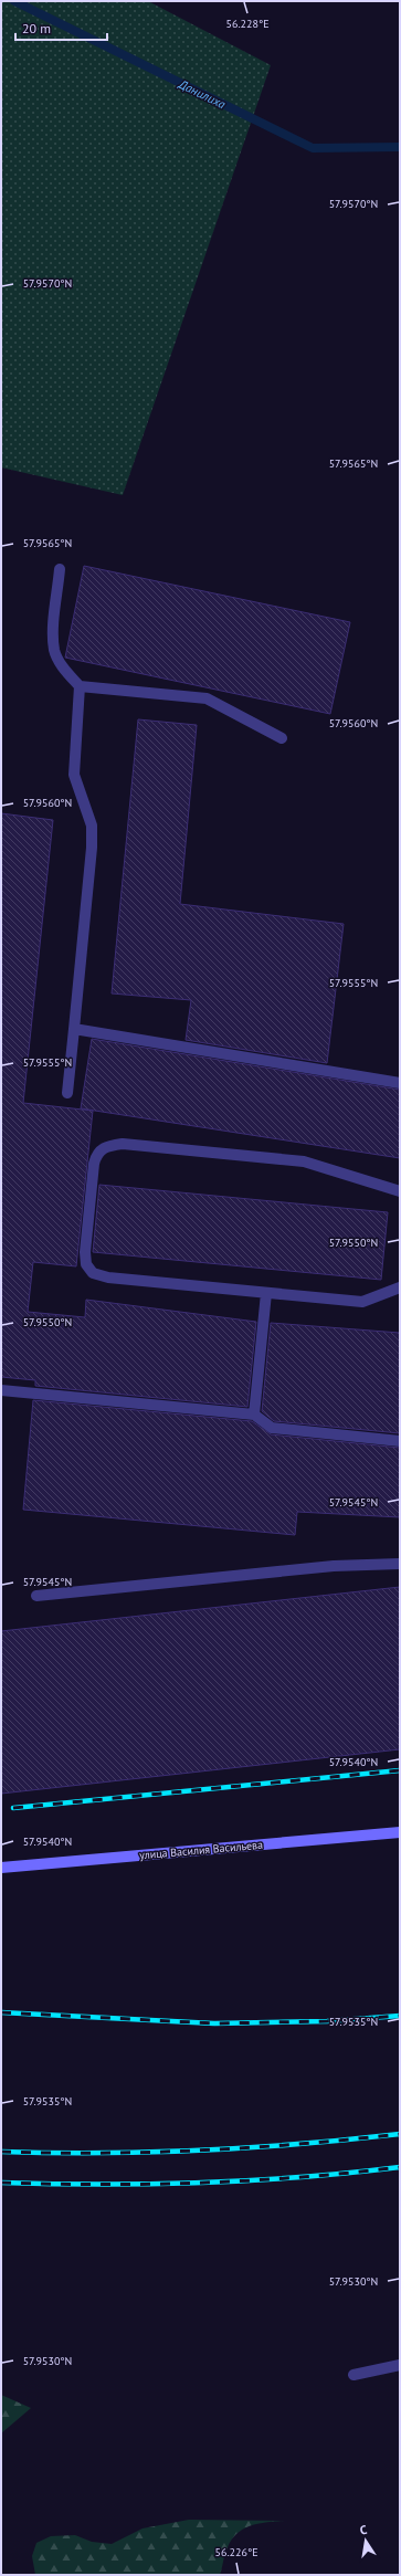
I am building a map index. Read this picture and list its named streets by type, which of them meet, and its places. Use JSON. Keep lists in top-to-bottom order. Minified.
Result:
{"streets":{"main road":["улица Василия Васильева"]},"water":["Данилиха"],"scale_bar":"20 m","north":"top","coordinates":["56.228°E","57.9570°N","57.9565°N","57.9560°N","57.9555°N","57.9550°N","57.9545°N","57.9540°N","57.9535°N","57.9530°N","56.226°E"]}
